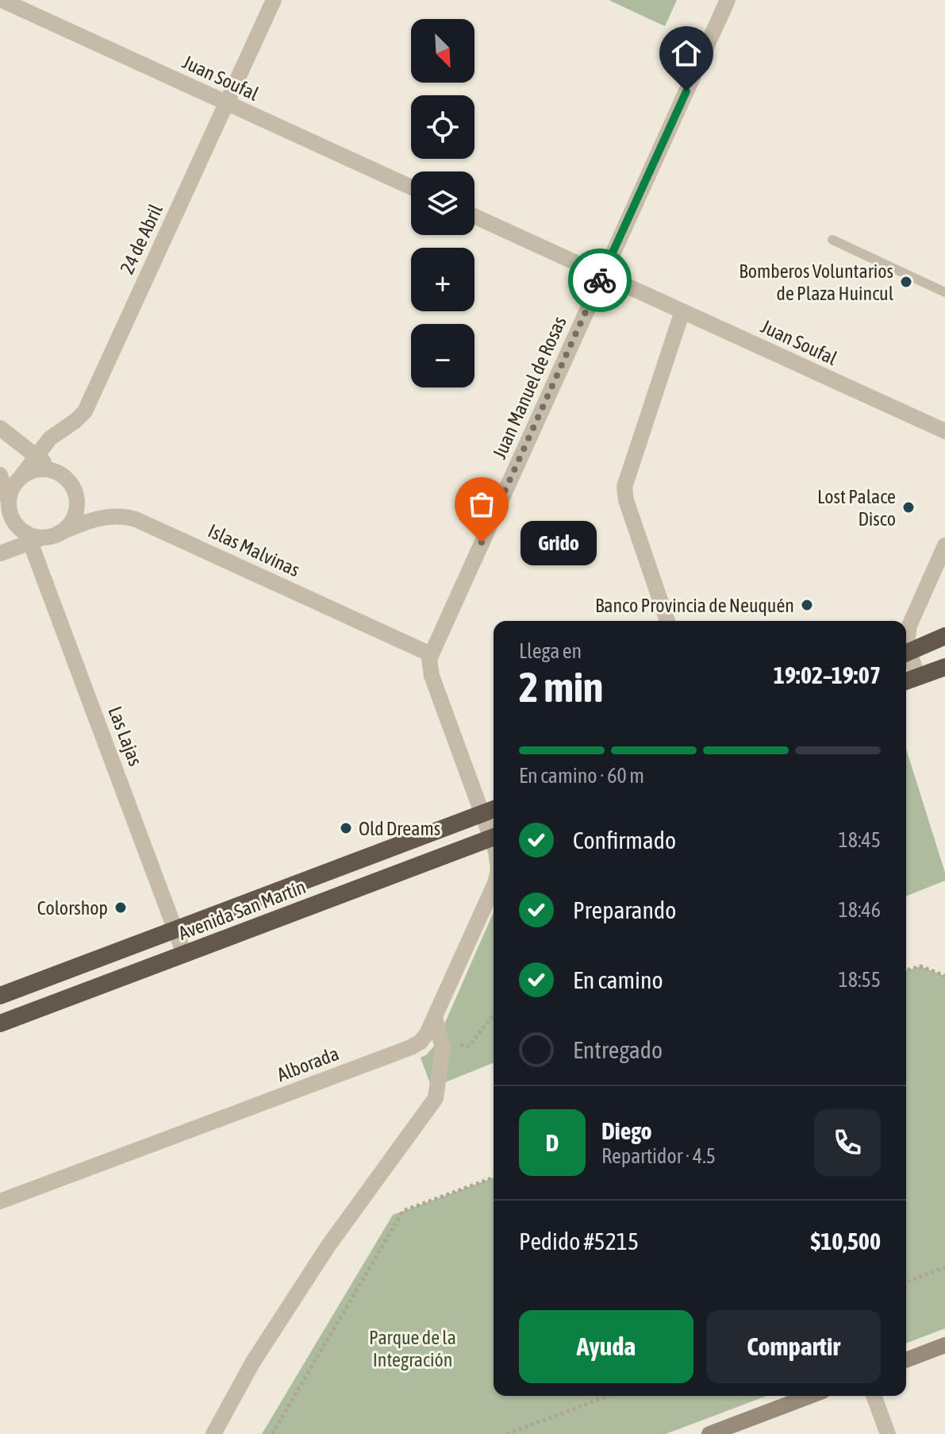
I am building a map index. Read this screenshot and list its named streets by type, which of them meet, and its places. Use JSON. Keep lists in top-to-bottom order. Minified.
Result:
{"streets":{"highway":["Avenida San Martín"],"street":["Juan Soufal","24 de Abril","Juan Manuel de Rosas","Islas Malvinas","Las Lajas","Alborada"]},"crossings":[["Juan Soufal","24 de Abril"],["Juan Soufal","Juan Manuel de Rosas"],["24 de Abril","Islas Malvinas"],["24 de Abril","Las Lajas"],["Juan Manuel de Rosas","Islas Malvinas"],["Juan Manuel de Rosas","Alborada"],["Islas Malvinas","Las Lajas"],["Islas Malvinas","Alborada"],["Las Lajas","Avenida San Martín"],["Avenida San Martín","Alborada"]],"parks":["Parque de la Integración"],"places":["Bomberos Voluntarios de Plaza Huincul","Lost Palace Disco","Grido","Banco Provincia de Neuquén","Old Dreams","Colorshop"],"north":"bottom right","page":{"map_buttons":["+","−"],"bubble":"Grido","heading":["2 min","Llega en","19:02–19:07"],"panel":["Diego","Repartidor · 4.5","Pedido #5215","$10,500"],"bar":"En camino · 60 m","list":[["Confirmado","18:45"],["Preparando","18:46"],["En camino","18:55"],"Entregado"],"round":"D","buttons":["Ayuda","Compartir"]}}
